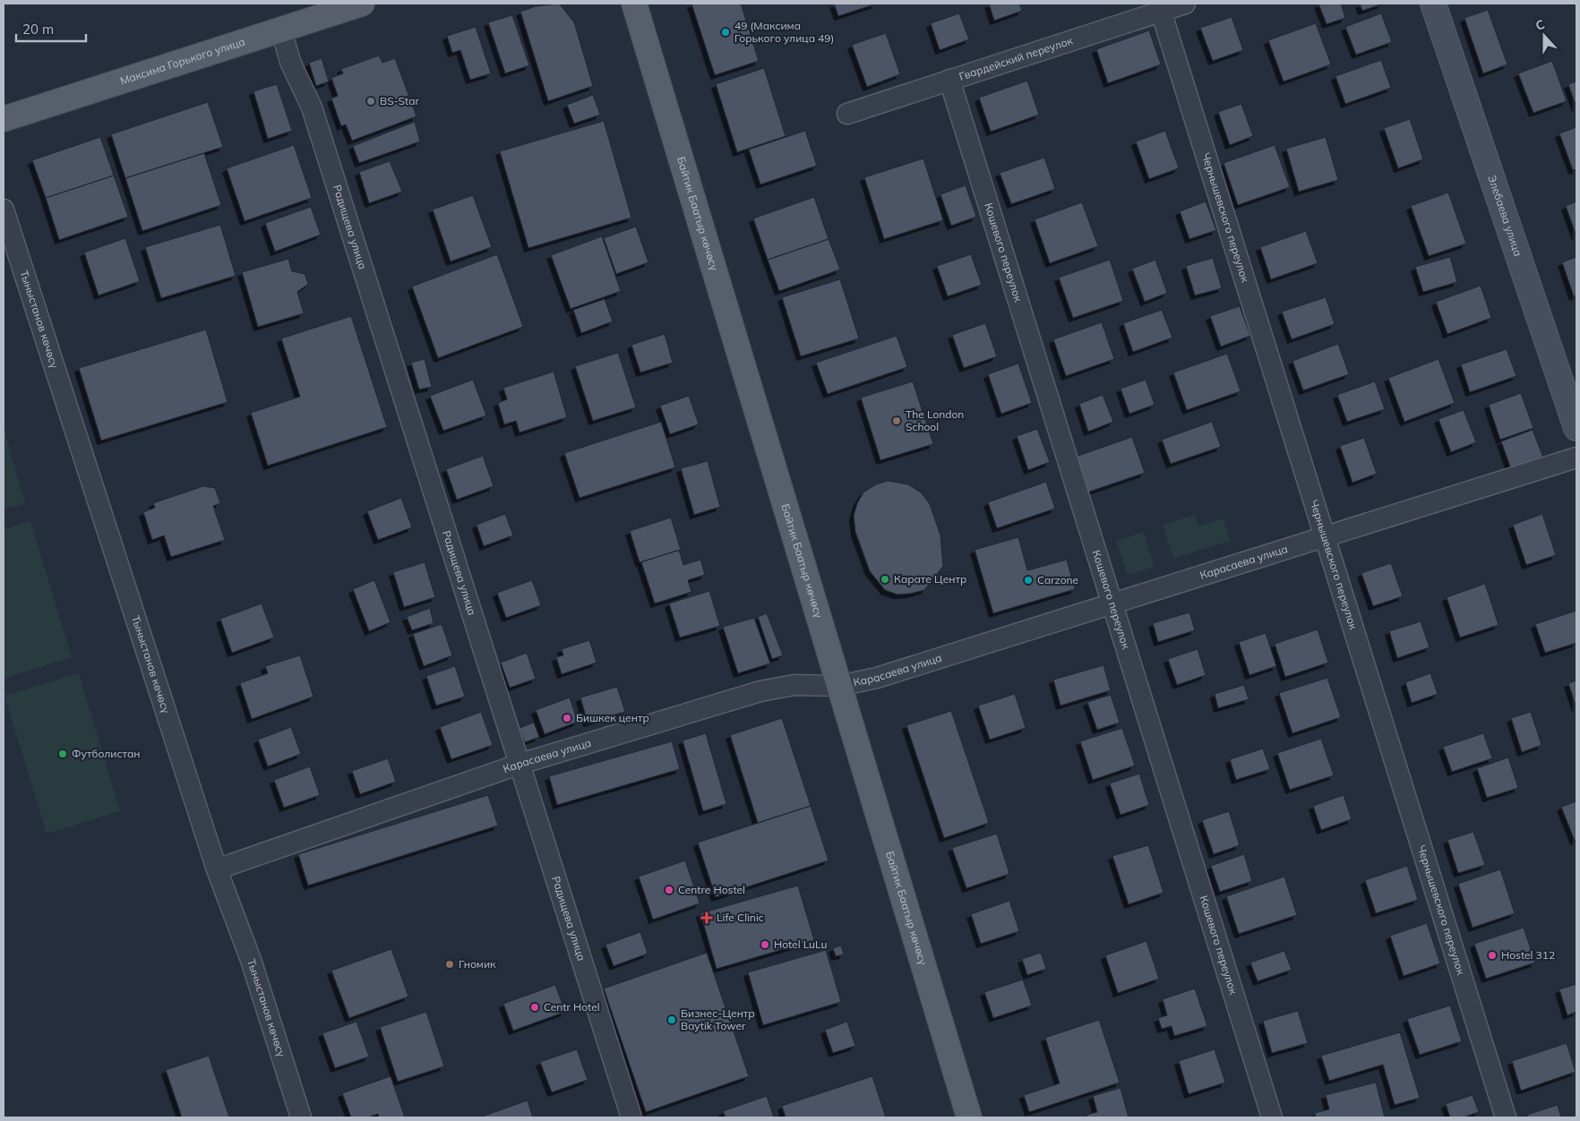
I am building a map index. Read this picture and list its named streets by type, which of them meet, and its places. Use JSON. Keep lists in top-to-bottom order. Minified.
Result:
{"streets":{"main road":["Максима Горького улица","Байтик Баатыр көчөсү"],"street":["Гвардейский переулок","Элебаева улица","Чернышевского переулок","Радищева улица","Кошевого переулок","Тыныстанов көчөсү","Карасаева улица"]},"crossings":[["Гвардейский переулок","Чернышевского переулок"],["Гвардейский переулок","Кошевого переулок"],["Максима Горького улица","Радищева улица"],["Байтик Баатыр көчөсү","Карасаева улица"],["Чернышевского переулок","Карасаева улица"],["Радищева улица","Карасаева улица"],["Кошевого переулок","Карасаева улица"],["Тыныстанов көчөсү","Карасаева улица"]],"places":{"other":["49 (Максима Горького улица 49)","BS-Star","The London School","Карате Центр","Carzone","Бишкек центр","Футболистан","Centre Hostel","Hotel LuLu","Hostel 312","Гномик","Centr Hotel","Бизнес-Центр Baytik Tower"],"health":["Life Clinic"]},"scale_bar":"20 m","north":"top"}
